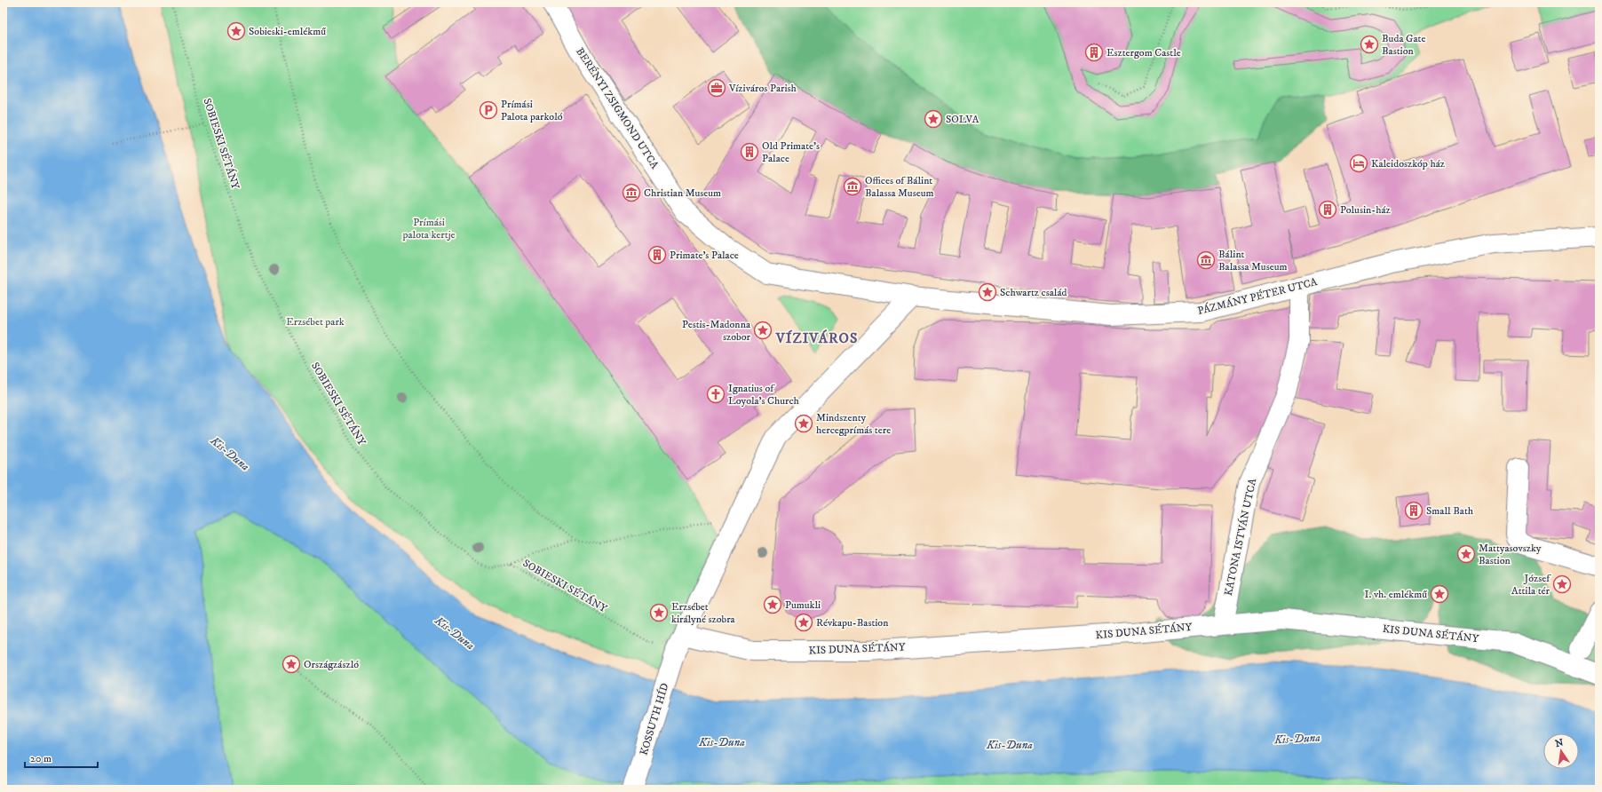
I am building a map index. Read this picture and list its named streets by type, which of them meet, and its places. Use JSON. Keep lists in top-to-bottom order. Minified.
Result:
{"streets":{"street":["BERÉNYI ZSIGMOND UTCA","PÁZMÁNY PÉTER UTCA","KATONA ISTVÁN UTCA","KIS DUNA SÉTÁNY","KOSSUTH HÍD"],"path":["SOBIESKI SÉTÁNY"]},"crossings":[["BERÉNYI ZSIGMOND UTCA","PÁZMÁNY PÉTER UTCA"],["SOBIESKI SÉTÁNY","KIS DUNA SÉTÁNY"],["SOBIESKI SÉTÁNY","KOSSUTH HÍD"],["PÁZMÁNY PÉTER UTCA","KATONA ISTVÁN UTCA"],["KATONA ISTVÁN UTCA","KIS DUNA SÉTÁNY"],["KIS DUNA SÉTÁNY","KOSSUTH HÍD"]],"districts":["VÍZIVÁROS"],"water":["Kis-Duna"],"parks":["Prímási palota kertje","Erzsébet park"],"places":{"place":["Sobieski-emlékmű","Buda Gate Bastion","SOLVA","Schwartz család","Pestis-Madonna szobor","Mindszenty hercegprímás tere","Mattyasovszky Bastion","József Attila tér","I. vh. emlékmű","Pumukli","Erzsébet királyné szobra","Révkapu-Bastion","Országzászló"],"building":["Esztergom Castle","Old Primate's Palace","Polusin-ház","Primate's Palace","Small Bath"],"office":["Víziváros Parish"],"parking":["Prímási Palota parkoló"],"hotel":["Kaleidoszkóp ház"],"museum":["Offices of Bálint Balassa Museum","Christian Museum","Bálint Balassa Museum"],"church":["Ignatius of Loyola's Church"]},"scale_bar":"20 m","north":"top"}
